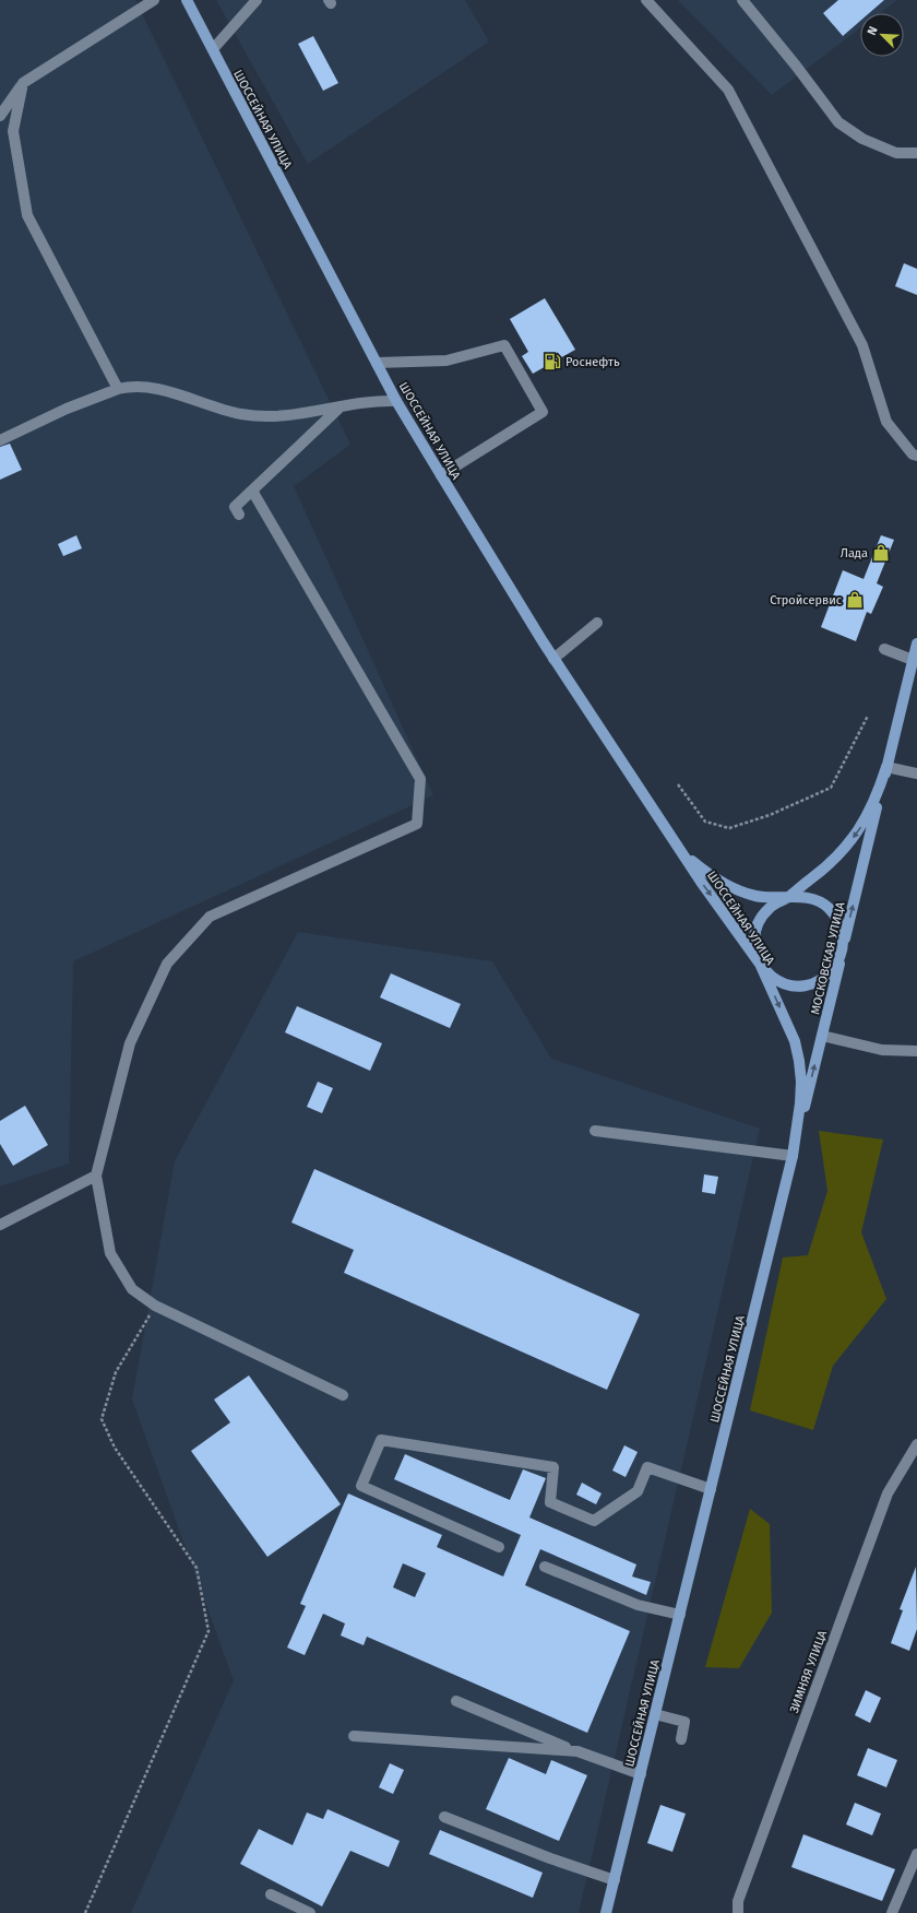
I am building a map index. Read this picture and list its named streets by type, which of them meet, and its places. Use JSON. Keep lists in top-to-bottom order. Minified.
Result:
{"streets":{"main road":["ШОССЕЙНАЯ УЛИЦА","МОСКОВСКАЯ УЛИЦА"],"street":["ЗИМНЯЯ УЛИЦА"]},"crossings":[["ШОССЕЙНАЯ УЛИЦА","МОСКОВСКАЯ УЛИЦА"]],"places":{"fuel station":["Роснефть"],"shop":["Лада","Стройсервис"]},"north":"top left"}
